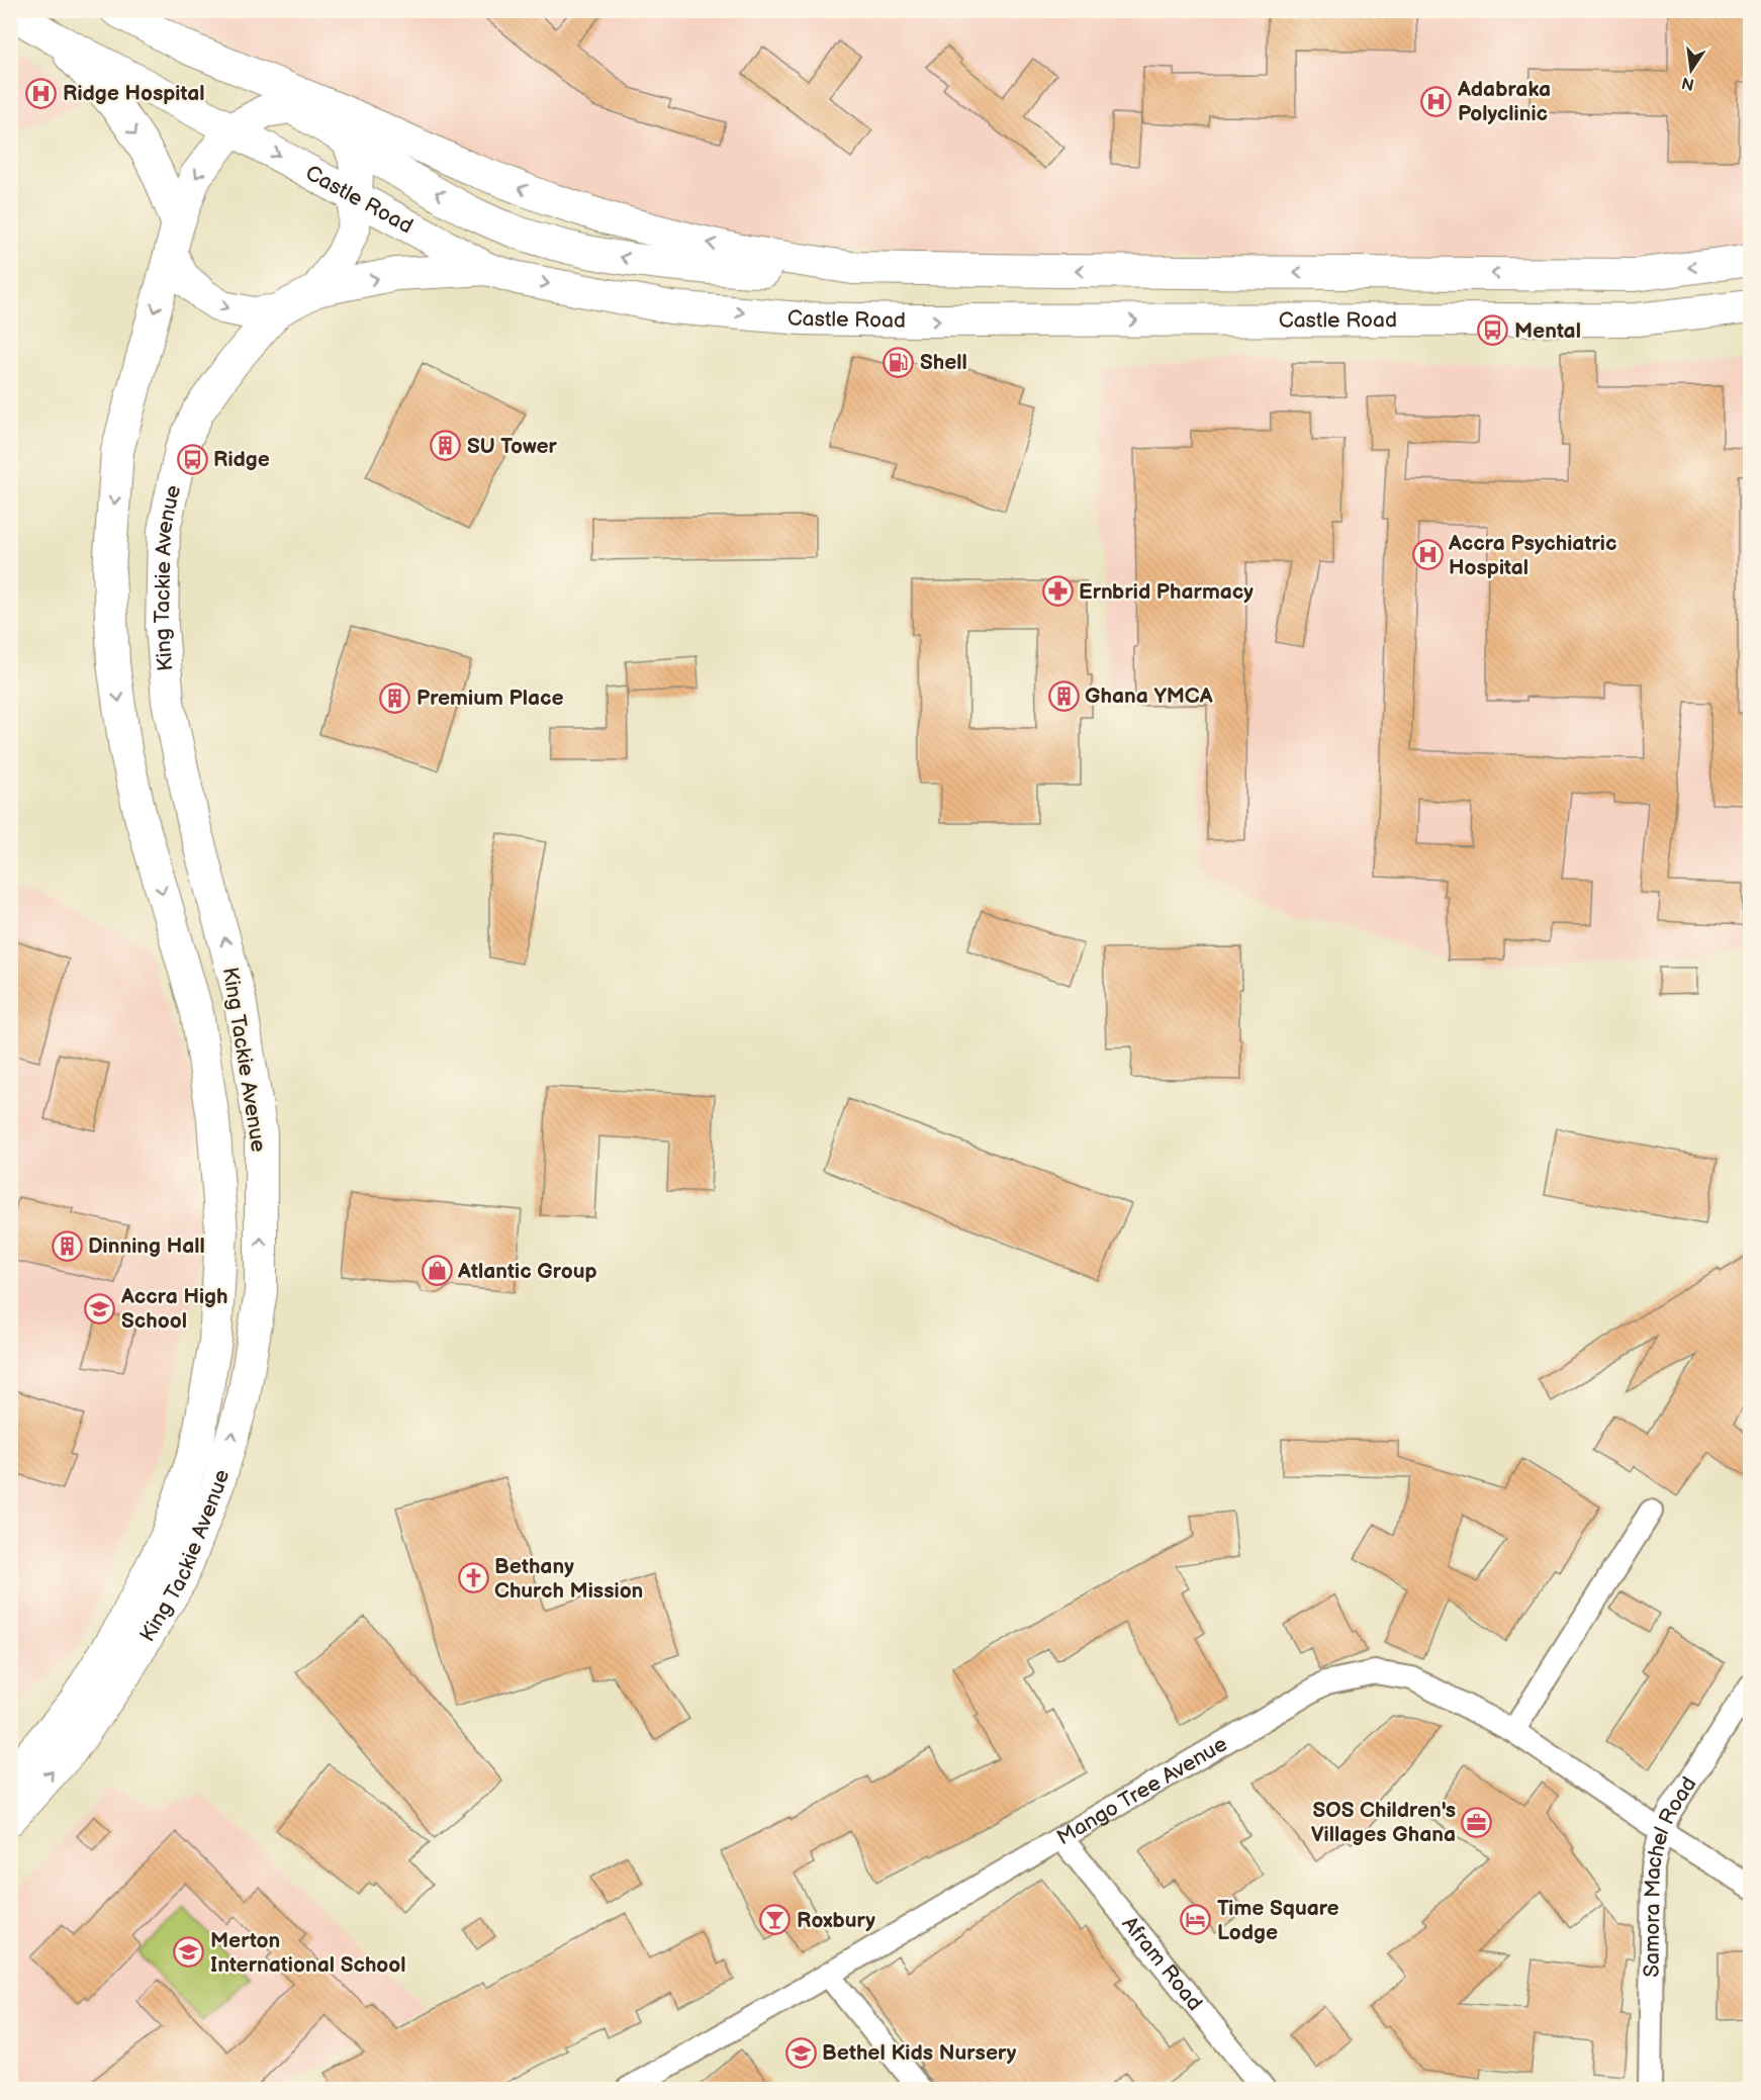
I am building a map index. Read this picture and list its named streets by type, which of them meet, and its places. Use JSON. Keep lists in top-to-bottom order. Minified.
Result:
{"streets":{"main road":["Castle Road","King Tackie Avenue"],"street":["Mango Tree Avenue","Samora Machel Road","Afram Road"]},"crossings":[["Castle Road","King Tackie Avenue"],["Mango Tree Avenue","Samora Machel Road"],["Mango Tree Avenue","Afram Road"]],"places":{"hospital":["Ridge Hospital","Adabraka Polyclinic","Accra Psychiatric Hospital"],"bus stop":["Mental","Ridge"],"fuel station":["Shell"],"building":["SU Tower","Ghana YMCA","Premium Place","Dinning Hall"],"pharmacy":["Ernbrid Pharmacy"],"shop":["Atlantic Group"],"school or university":["Accra High School","Merton International School","Bethel Kids Nursery"],"church":["Bethany Church Mission"],"office":["SOS Children's Villages Ghana"],"bar":["Roxbury"],"hotel":["Time Square Lodge"]},"north":"bottom"}
